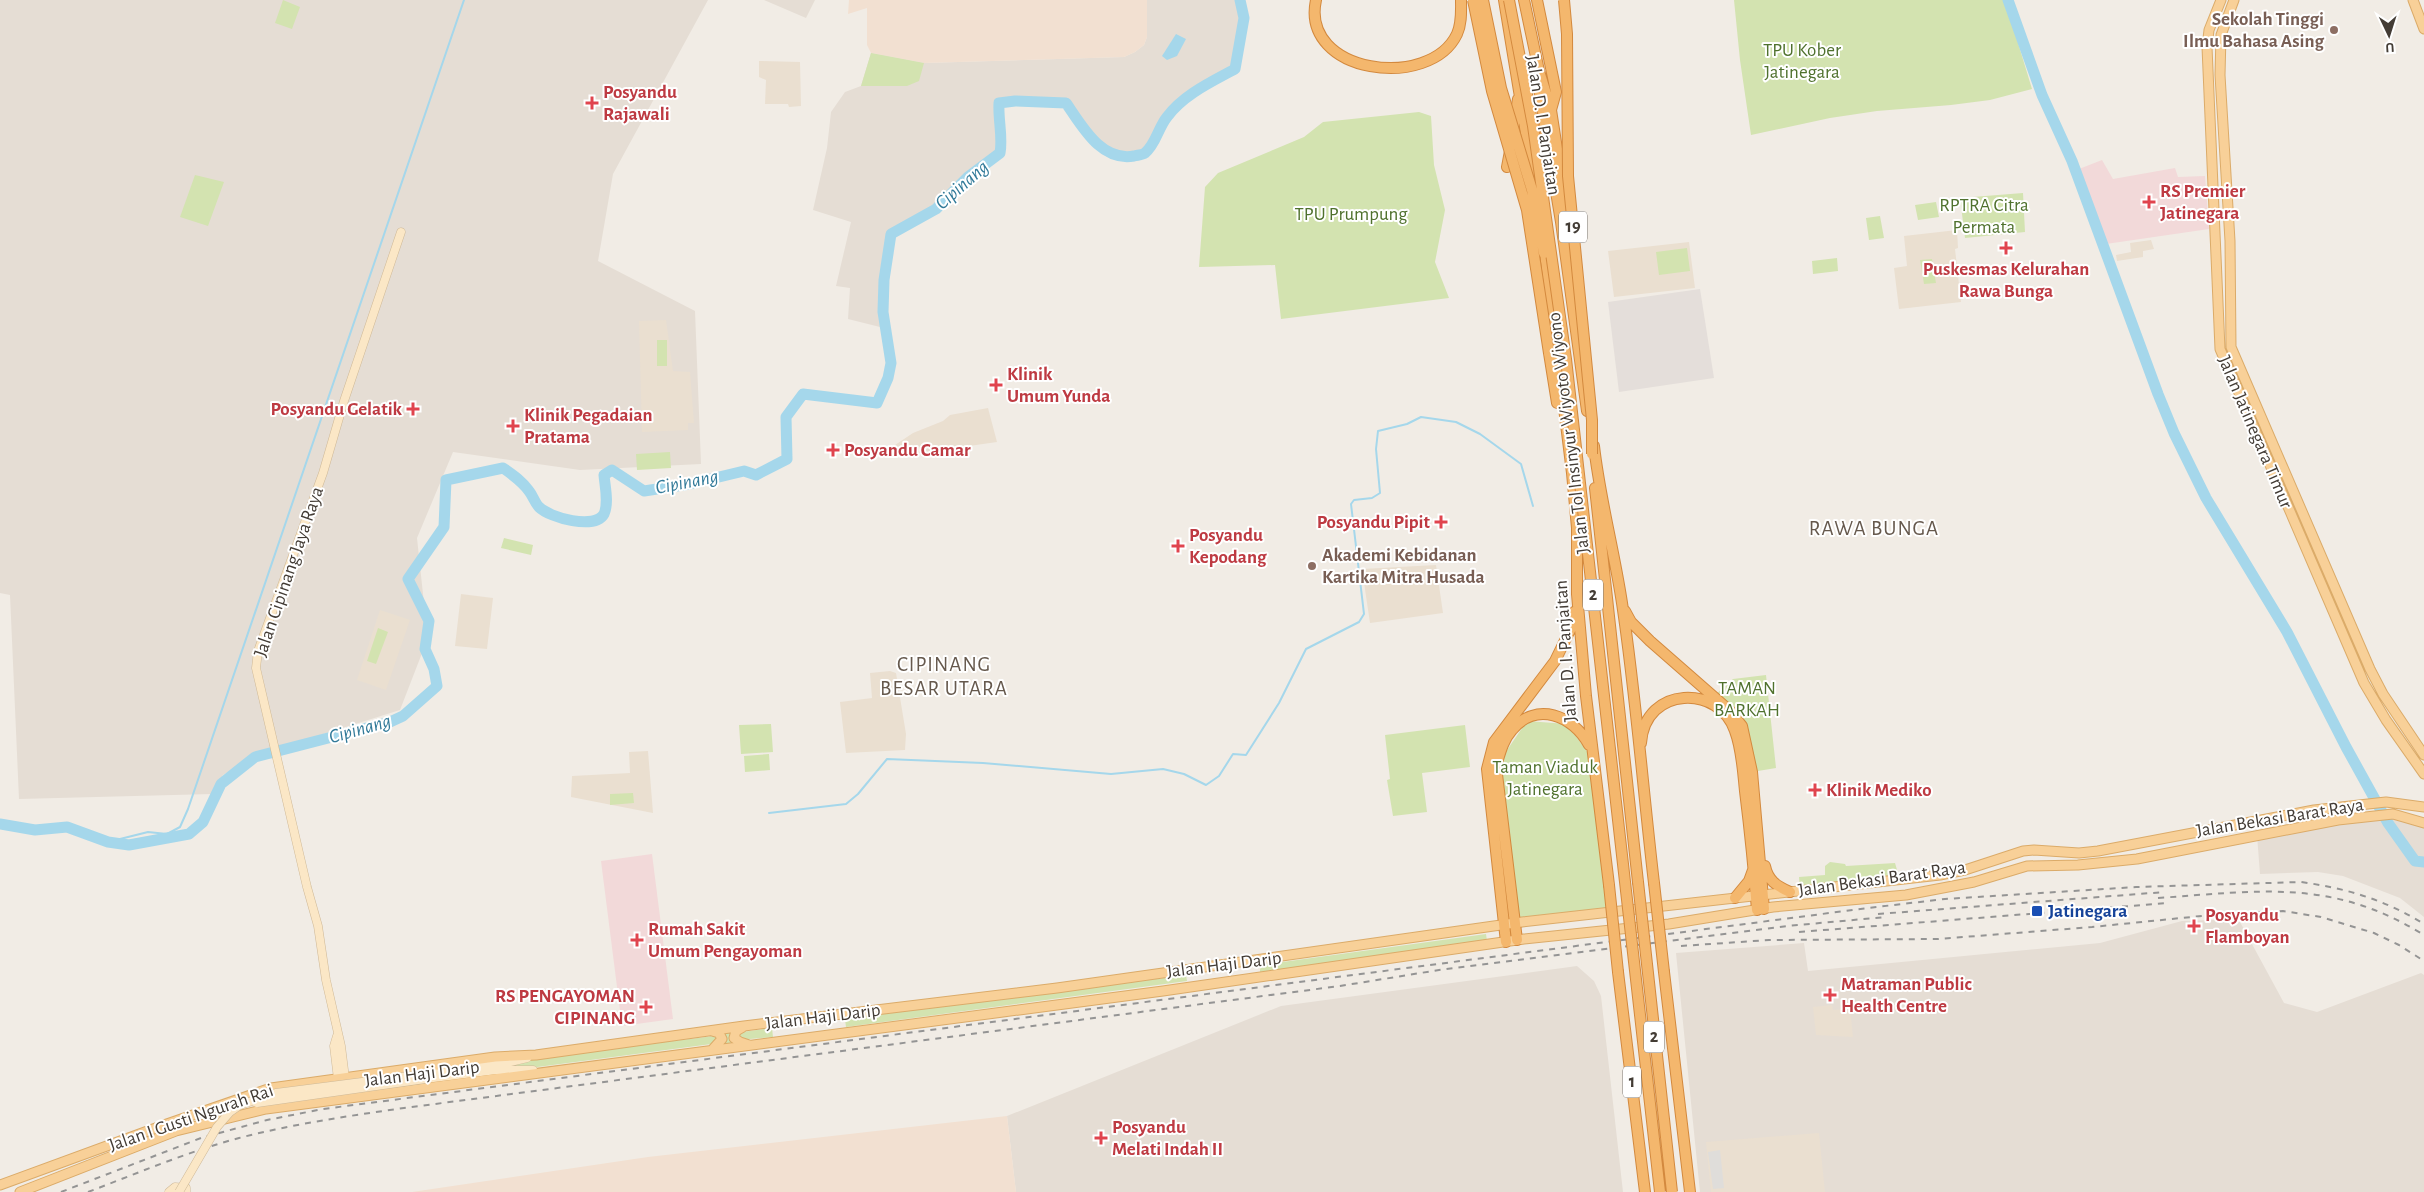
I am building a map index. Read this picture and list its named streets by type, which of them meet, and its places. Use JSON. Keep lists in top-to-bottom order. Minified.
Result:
{"streets":{"highway":["Jalan D. I. Panjaitan","19","Jalan Tol Insinyur Wiyoto Wiyono","2","1"],"main road":["Jalan Jatinegara Timur","Jalan Cipinang Jaya Raya","Jalan Bekasi Barat Raya","Jalan Haji Darip","Jalan I Gusti Ngurah Rai"]},"crossings":[["Jalan D. I. Panjaitan","Jalan Tol Insinyur Wiyoto Wiyono"],["19","Jalan Tol Insinyur Wiyoto Wiyono"],["Jalan Cipinang Jaya Raya","Jalan I Gusti Ngurah Rai"],["Jalan Bekasi Barat Raya","Jalan Haji Darip"],["Jalan Haji Darip","Jalan I Gusti Ngurah Rai"]],"districts":["RAWA BUNGA","CIPINANG BESAR UTARA"],"water":["Cipinang"],"parks":["TPU Kober Jatinegara","RPTRA Citra Permata","TPU Prumpung","TAMAN BARKAH","Taman Viaduk Jatinegara"],"places":{"other":["Sekolah Tinggi Ilmu Bahasa Asing","Akademi Kebidanan Kartika Mitra Husada"],"health":["Posyandu Rajawali","RS Premier Jatinegara","Puskesmas Kelurahan Rawa Bunga","Klinik Umum Yunda","Posyandu Gelatik","Klinik Pegadaian Pratama","Posyandu Camar","Posyandu Pipit","Posyandu Kepodang","Klinik Mediko","Posyandu Flamboyan","Rumah Sakit Umum Pengayoman","Matraman Public Health Centre","RS PENGAYOMAN CIPINANG","Posyandu Melati Indah II"],"transit":["Jatinegara"]},"north":"bottom"}
